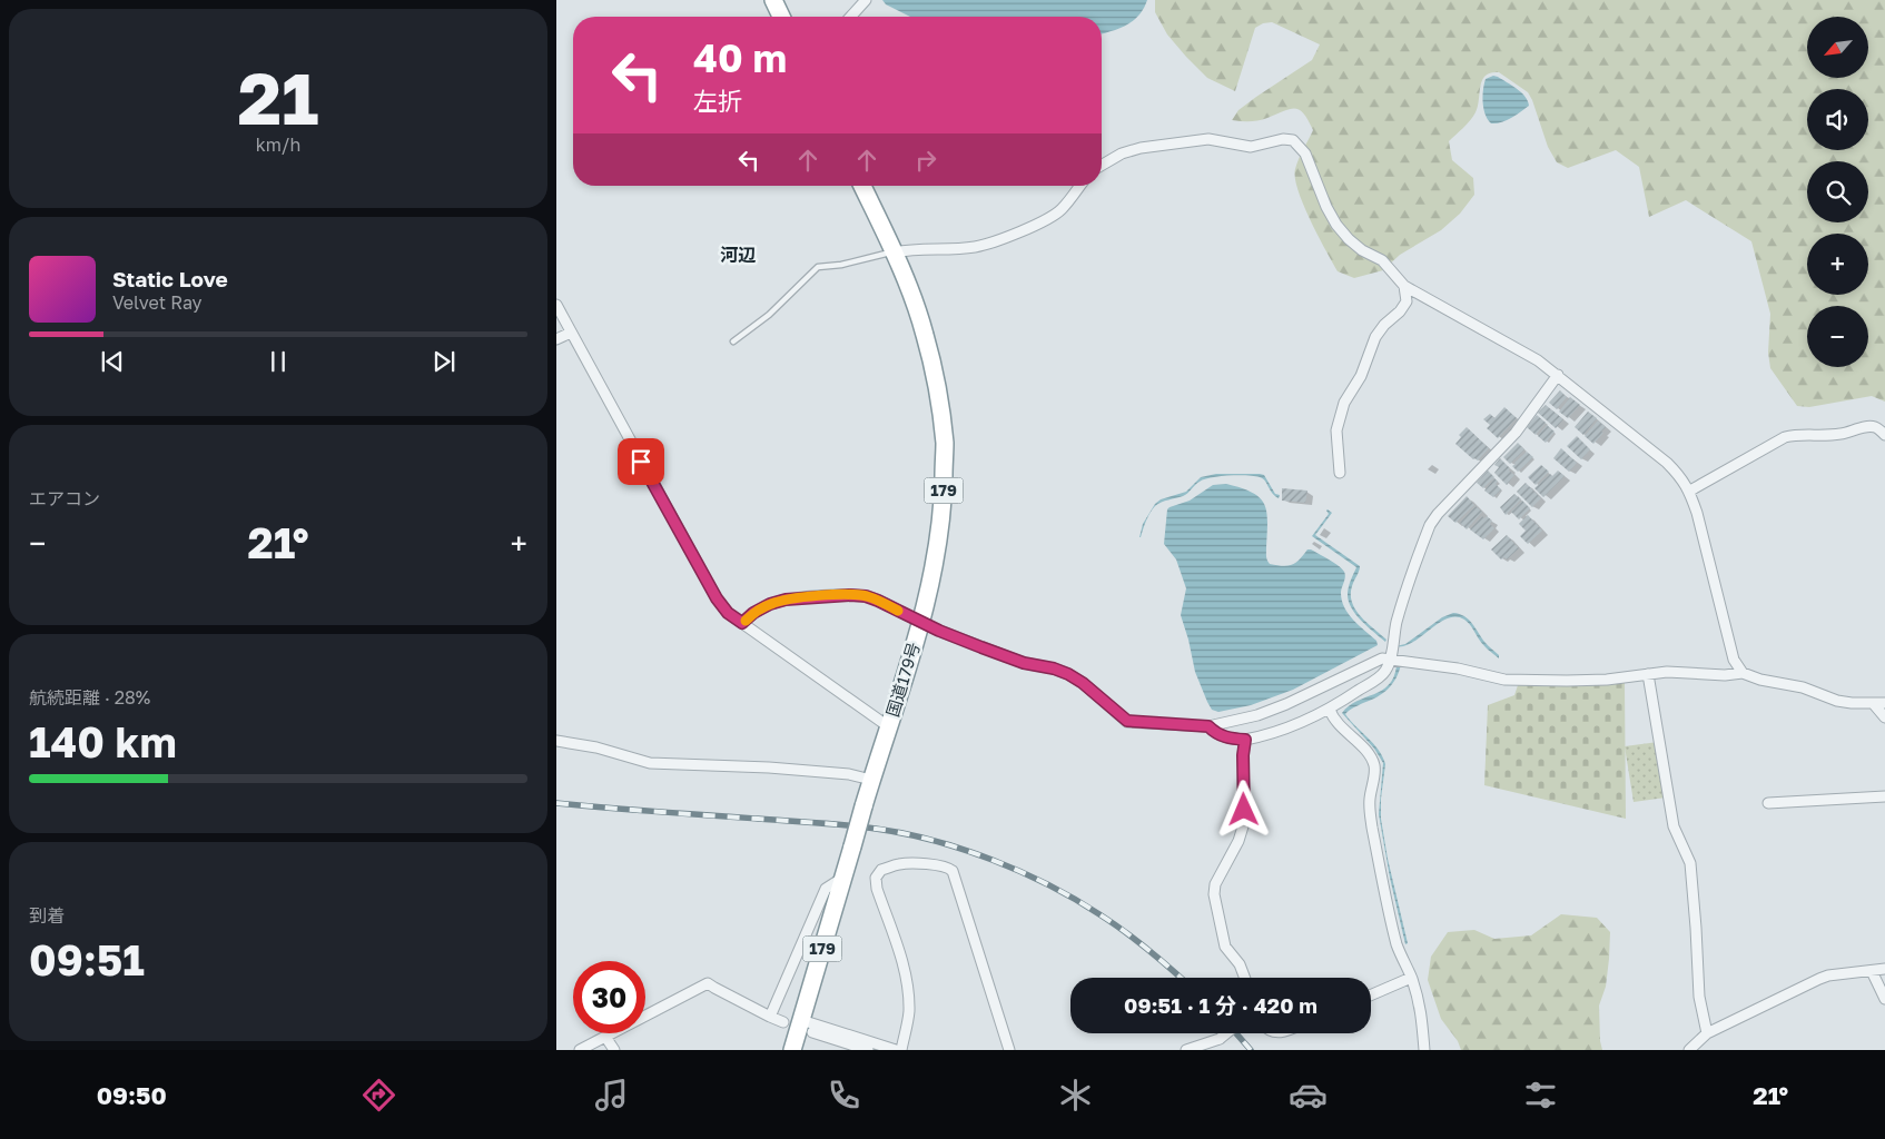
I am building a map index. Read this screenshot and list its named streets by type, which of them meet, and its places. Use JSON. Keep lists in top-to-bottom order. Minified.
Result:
{"streets":{"highway":["179","国道179号"]},"districts":["河辺"],"north":"bottom left","page":{"tile":[["21","km/h"],"エアコン",["航続距離 · 28%","140 km"],["到着","09:51"]],"map_buttons":["+","−"],"turn":["40 m","左折"],"song":["Static Love","Velvet Ray"],"heat":["−","21°","+"],"limit":"30","trip":"09:51 · 1 分 · 420 m","tabs":["09:50","21°"]}}
